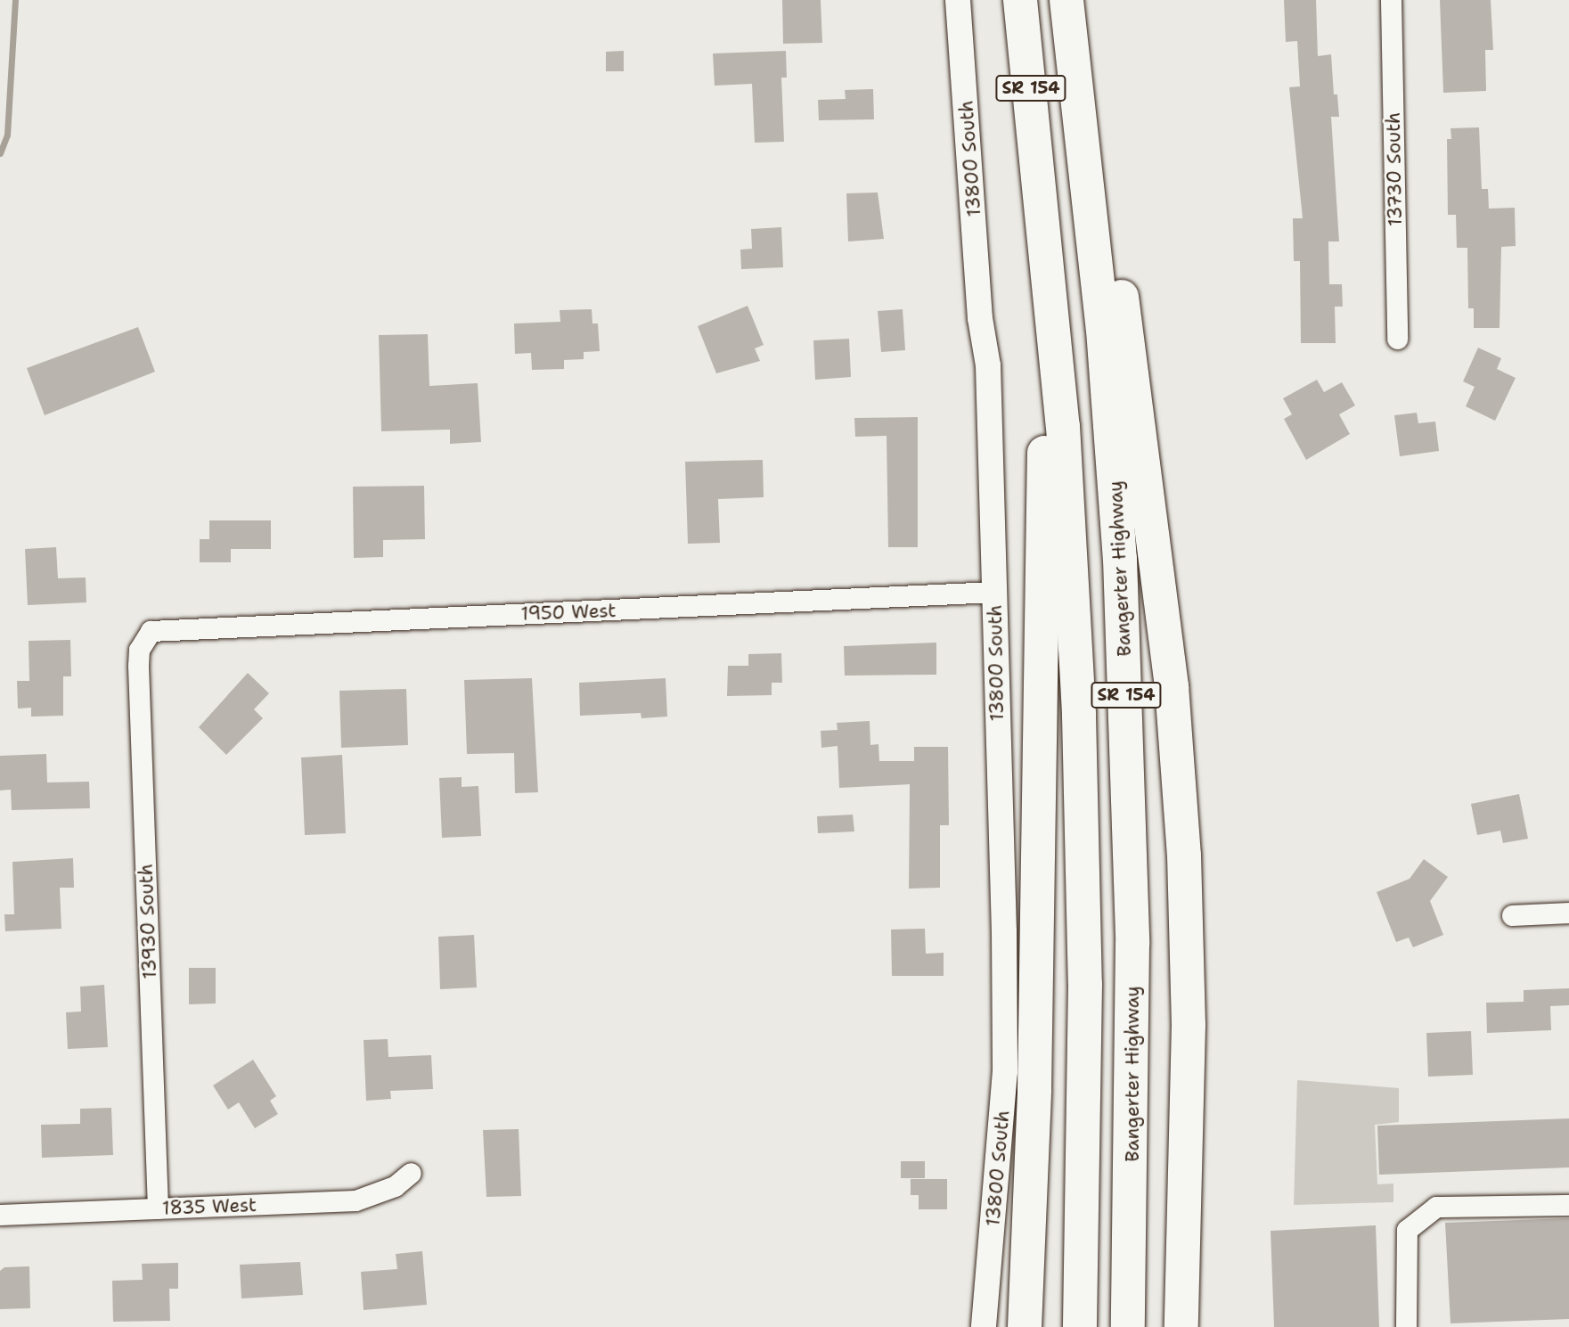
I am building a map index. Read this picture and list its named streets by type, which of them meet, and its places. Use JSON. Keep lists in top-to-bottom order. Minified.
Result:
{"streets":{"highway":["SR 154","Bangerter Highway"],"street":["13800 South","13730 South","1950 West","13930 South","1835 West"]},"crossings":[["13800 South","1950 West"],["1950 West","13930 South"],["13930 South","1835 West"]]}
